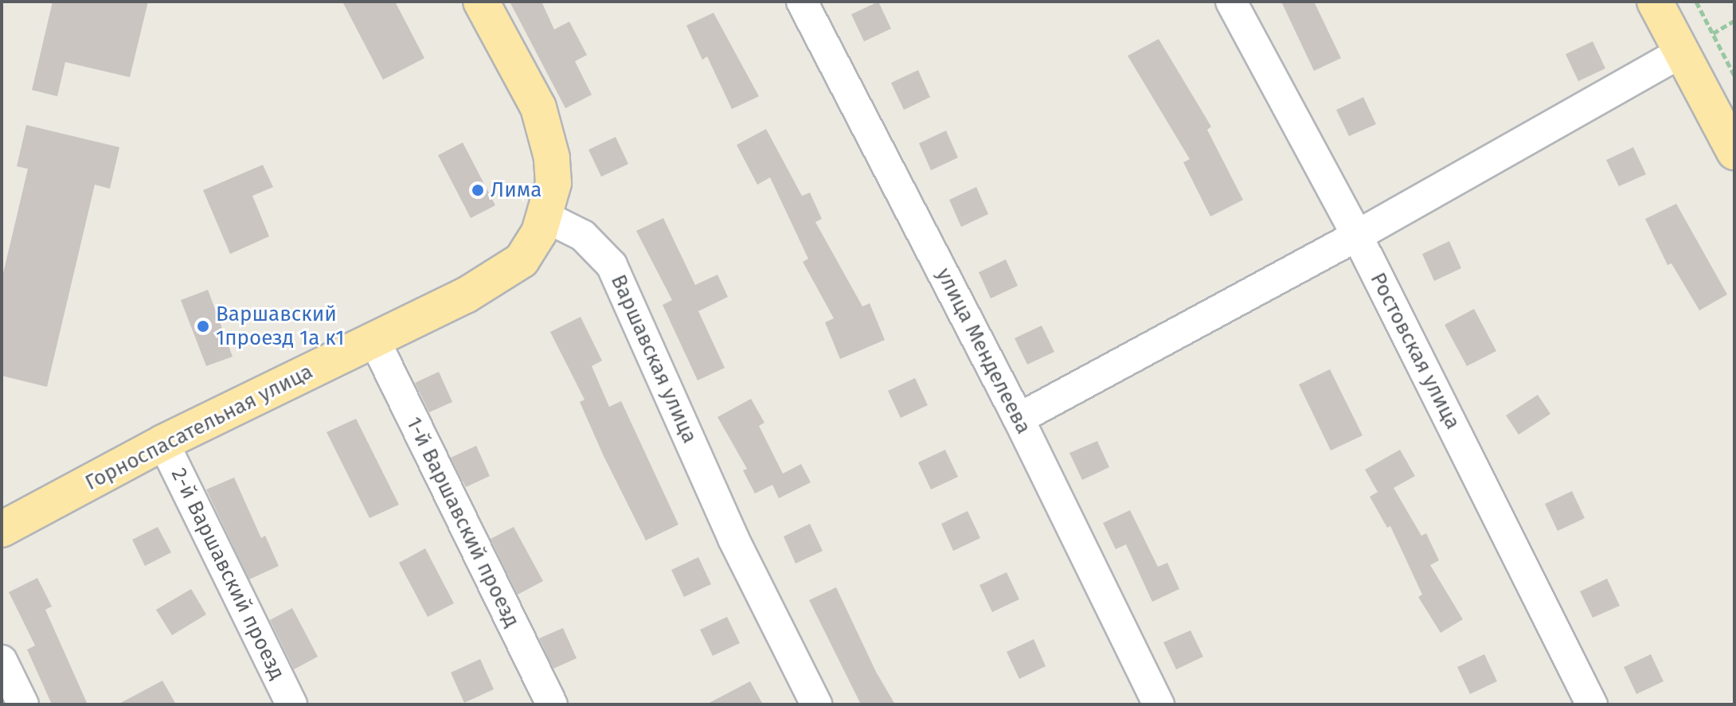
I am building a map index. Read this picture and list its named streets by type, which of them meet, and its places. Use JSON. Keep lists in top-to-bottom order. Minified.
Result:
{"streets":{"main road":["Горноспасательная улица"],"street":["улица Менделеева","Ростовская улица","Варшавская улица","1-й Варшавский проезд","2-й Варшавский проезд"]},"crossings":[["Варшавская улица","Горноспасательная улица"],["Горноспасательная улица","1-й Варшавский проезд"],["Горноспасательная улица","2-й Варшавский проезд"]],"places":["Лима","Варшавский 1проезд 1а к1"]}
